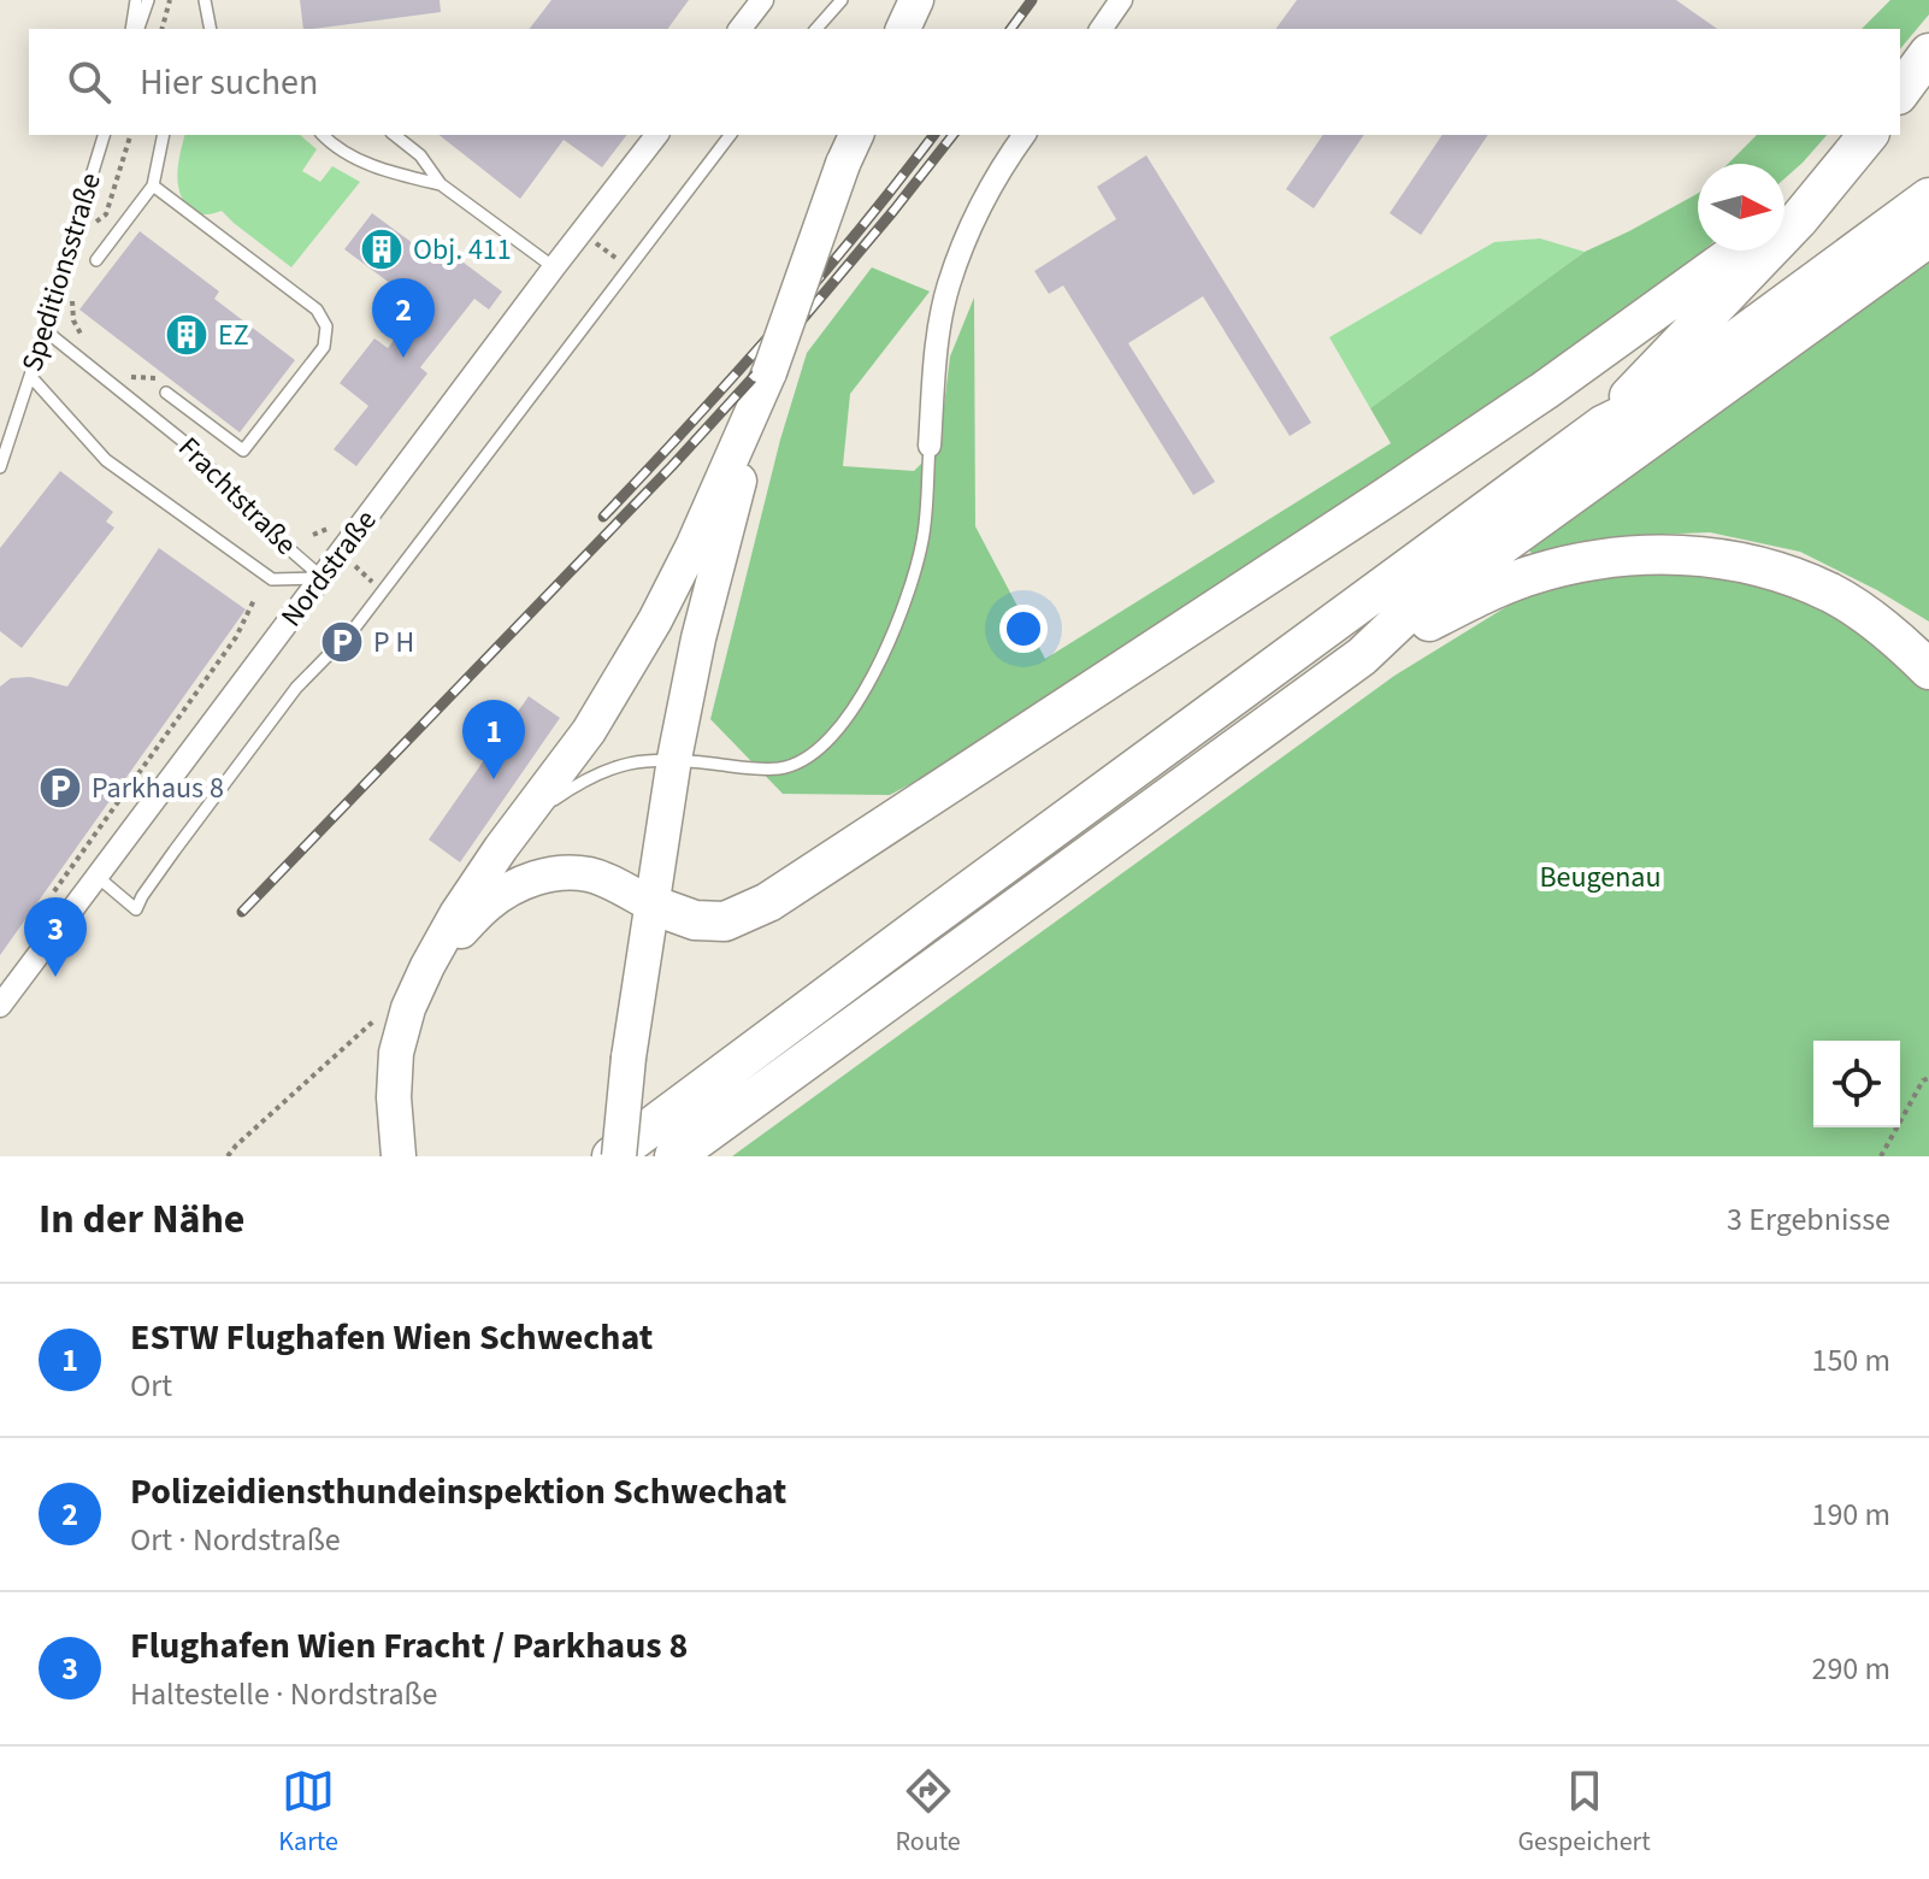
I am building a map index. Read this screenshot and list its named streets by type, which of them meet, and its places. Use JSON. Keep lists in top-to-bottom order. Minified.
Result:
{"streets":{"street":["Nordstraße"],"lane":["Speditionsstraße","Frachtstraße"]},"crossings":[["Speditionsstraße","Frachtstraße"],["Frachtstraße","Nordstraße"]],"parks":["Beugenau"],"places":{"building":["Obj. 411","EZ"],"parking":["P H","Parkhaus 8"]},"north":"right","page":{"search":"Hier suchen","pins":["2","1","3"],"heading":["In der Nähe","3 Ergebnisse"],"list":[{"mark":"1","name":"ESTW Flughafen Wien Schwechat","note":"Ort","value":"150 m"},{"mark":"2","name":"Polizeidiensthundeinspektion Schwechat","note":"Ort · Nordstraße","value":"190 m"},{"mark":"3","name":"Flughafen Wien Fracht / Parkhaus 8","note":"Haltestelle · Nordstraße","value":"290 m"}],"nav":["Karte","Route","Gespeichert"]}}
